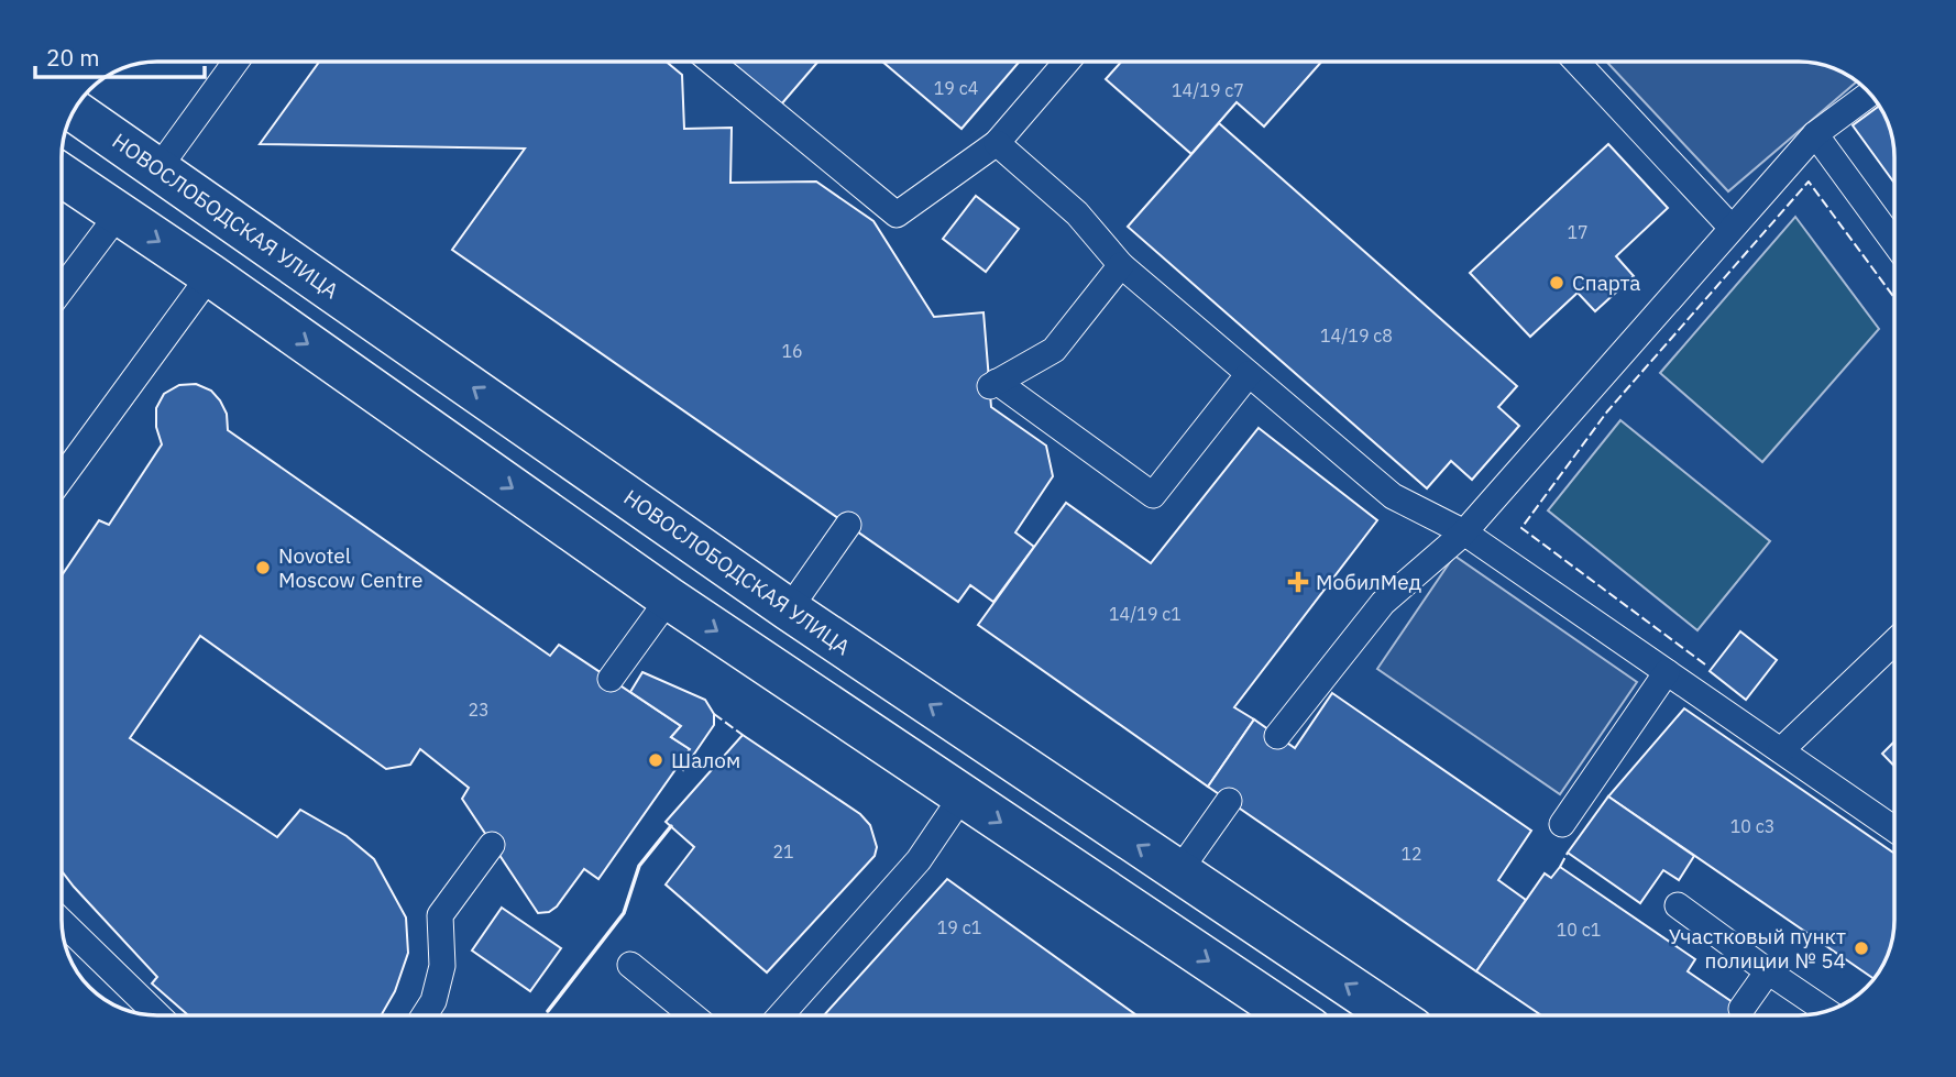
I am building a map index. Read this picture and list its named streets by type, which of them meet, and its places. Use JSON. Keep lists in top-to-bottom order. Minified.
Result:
{"streets":{"main road":["НОВОСЛОБОДСКАЯ УЛИЦА"]},"places":{"other":["Спарта","Novotel Moscow Centre","Шалом","Участковый пункт полиции № 54"],"health":["МобилМед"]},"house_numbers":["19 с4","14/19 с7","17","14/19 с8","16","14/19 с1","23","10 с3","21","12","19 с1","10 с1"],"scale_bar":"20 m"}
